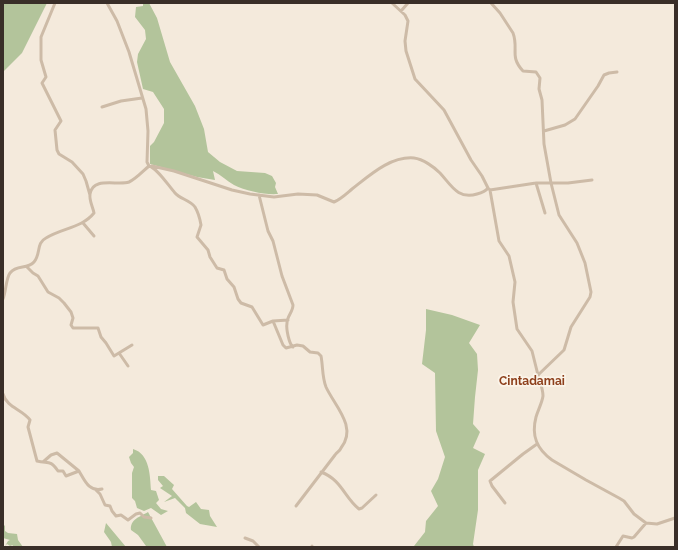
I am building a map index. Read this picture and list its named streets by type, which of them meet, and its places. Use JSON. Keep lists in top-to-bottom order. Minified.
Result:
{"districts":["Cintadamai"]}
